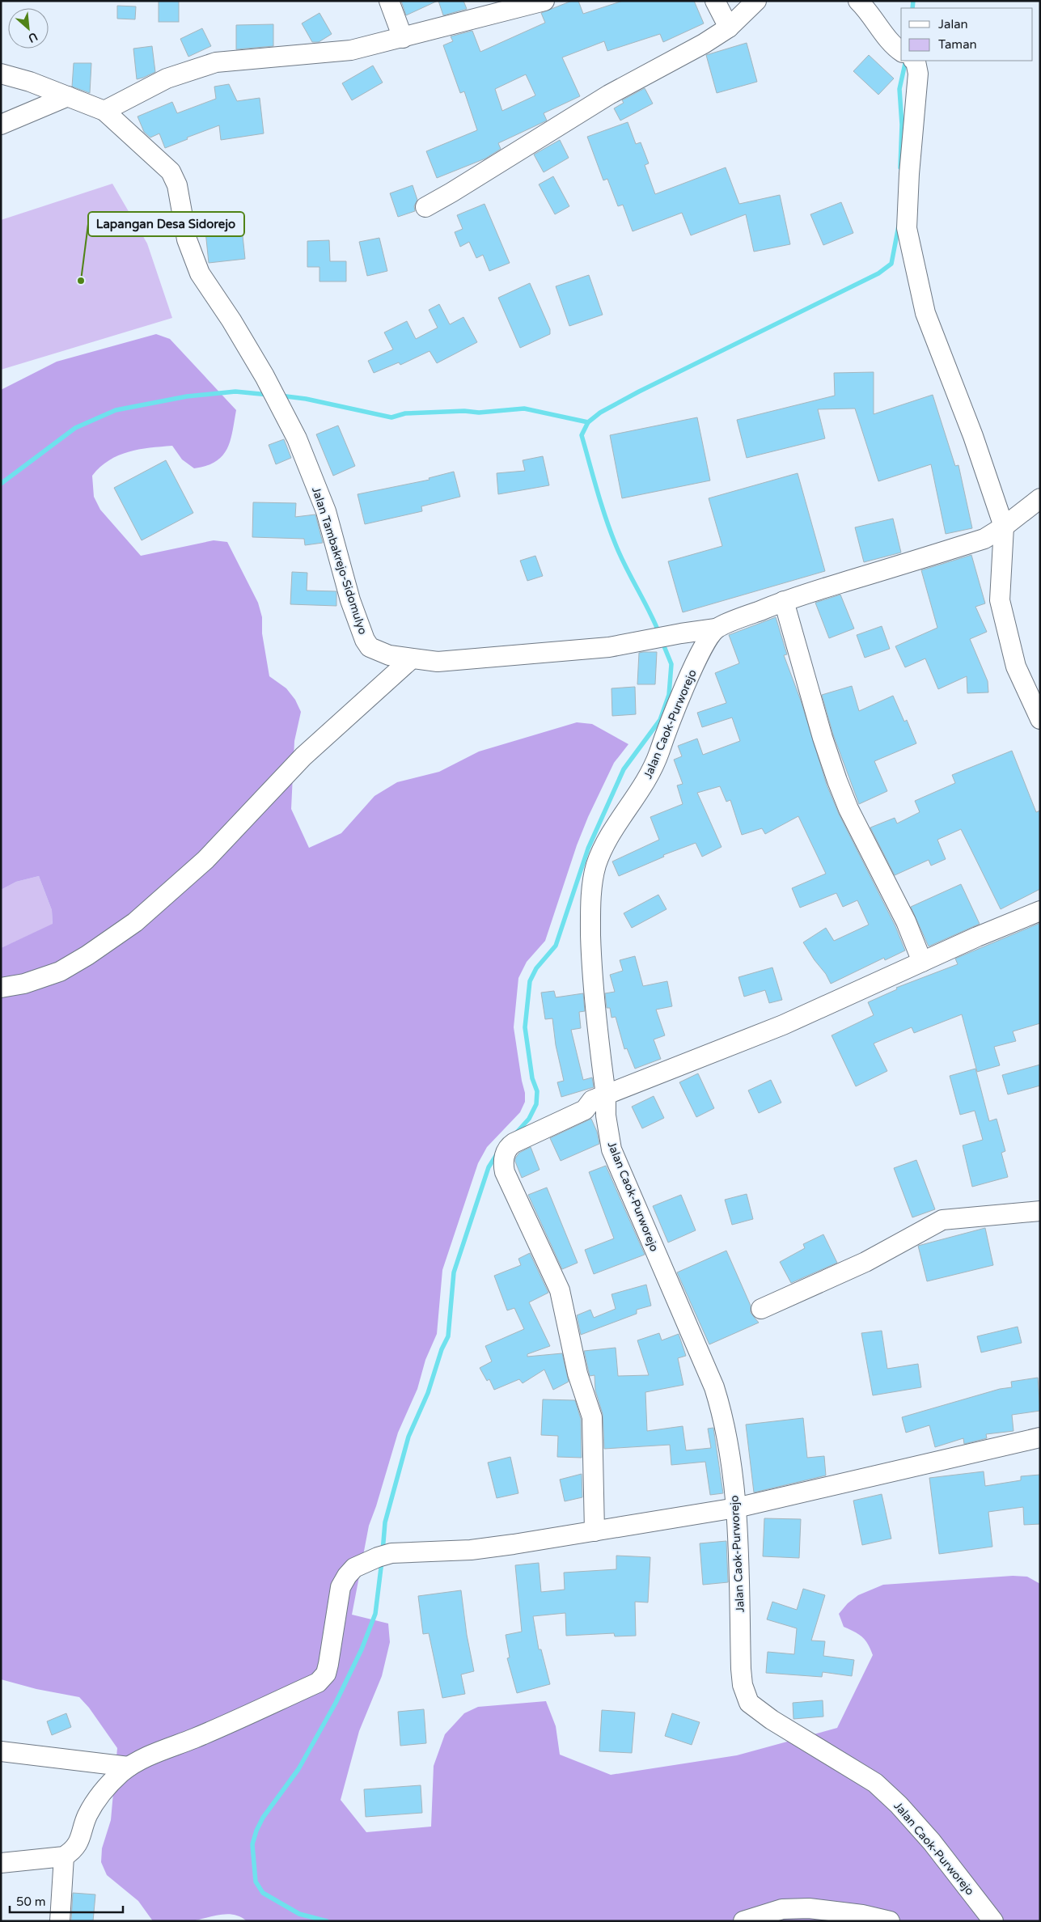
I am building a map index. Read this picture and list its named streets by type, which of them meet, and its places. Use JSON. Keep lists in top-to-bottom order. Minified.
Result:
{"streets":{"street":["Jalan Tambakrejo-Sidomulyo","Jalan Caok-Purworejo"]},"crossings":[["Jalan Tambakrejo-Sidomulyo","Jalan Caok-Purworejo"]],"places":["Lapangan Desa Sidorejo"],"legend":["Jalan","Taman"],"scale_bar":"50 m","north":"bottom right"}
